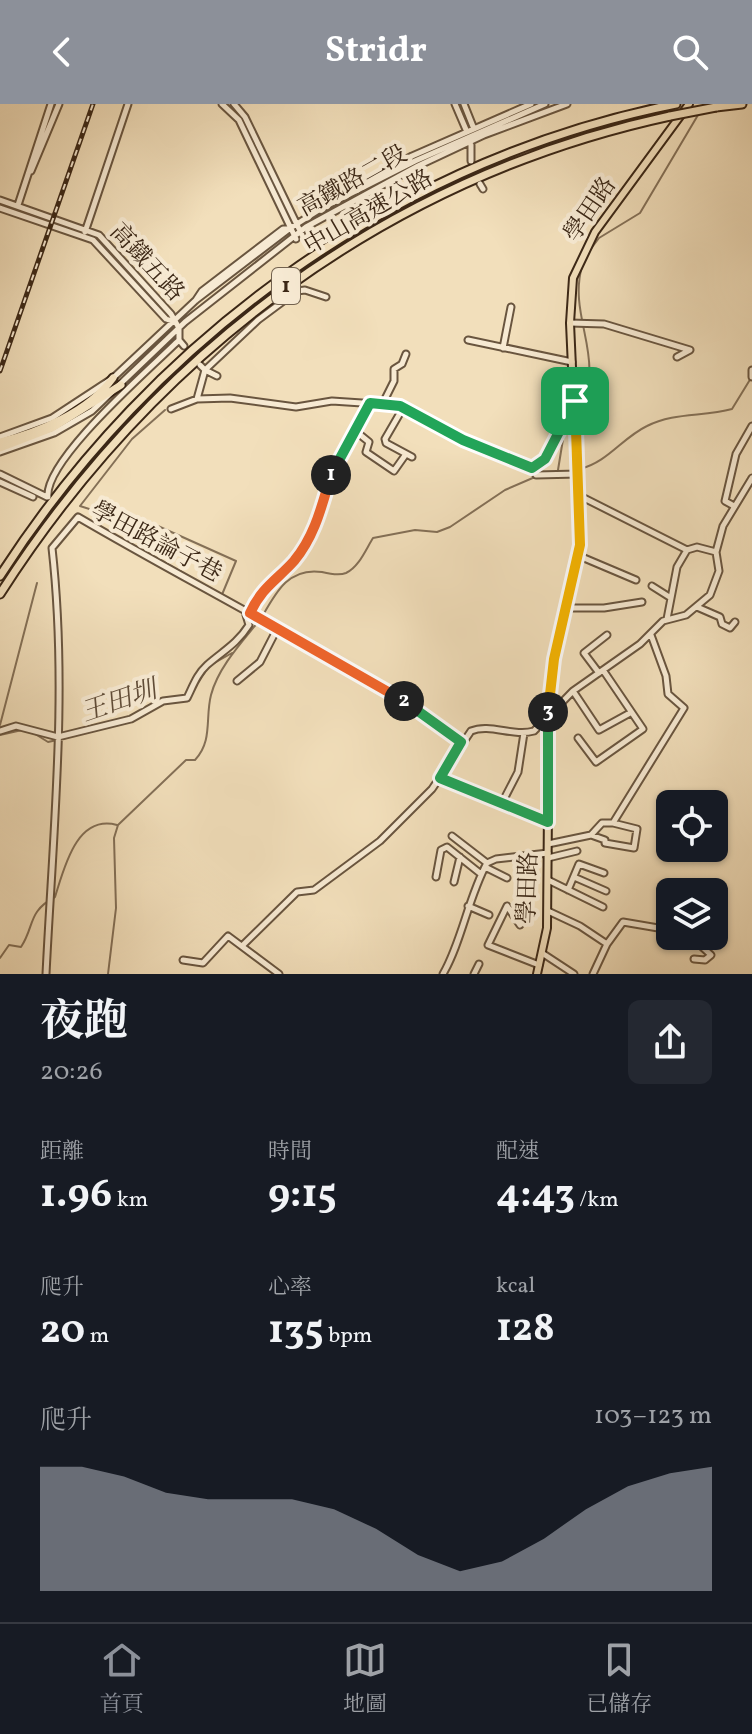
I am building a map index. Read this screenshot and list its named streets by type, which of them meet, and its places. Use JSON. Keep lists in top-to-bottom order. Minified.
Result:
{"streets":{"highway":["中山高速公路","1"],"main road":["學田路"],"street":["高鐵路二段","高鐵五路","學田路論子巷"]},"crossings":[["高鐵路二段","高鐵五路"]],"water":["王田圳"],"page":{"header":"Stridr","pins":["1","2","3"],"heading":["夜跑","20:26"],"stats":[["距離","1.96 km"],["時間","9:15"],["配速","4:43 /km"],["爬升","20 m"],["心率","135 bpm"],["kcal","128"]],"chart":["爬升","103–123 m"],"tabs":["首頁","地圖","已儲存"]}}
